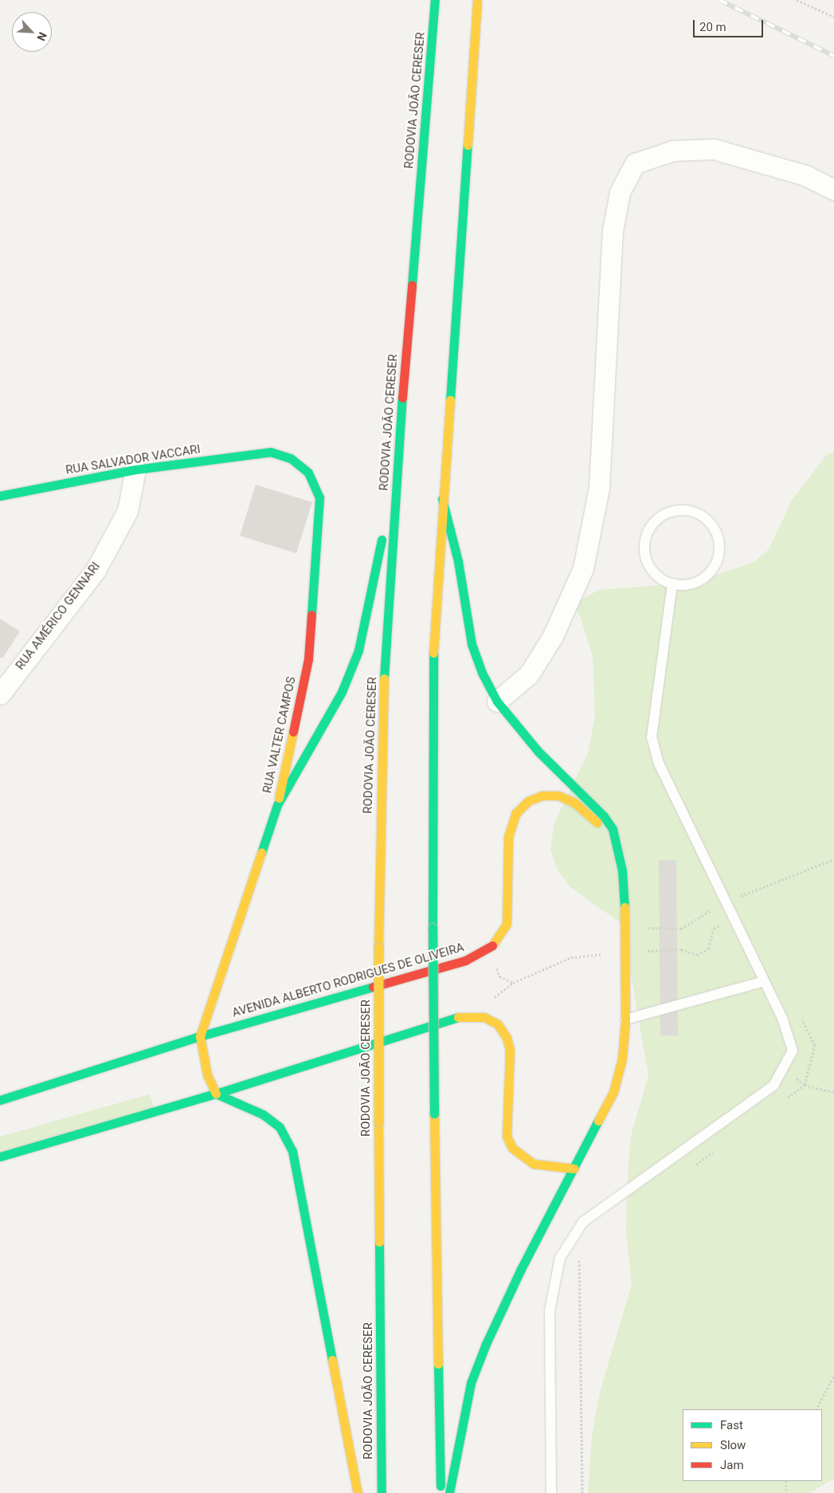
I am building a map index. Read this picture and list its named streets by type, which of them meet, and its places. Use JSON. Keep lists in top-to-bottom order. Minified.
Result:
{"streets":{"main road":["RODOVIA JOÃO CERESER","RUA SALVADOR VACCARI","RUA VALTER CAMPOS","AVENIDA ALBERTO RODRIGUES DE OLIVEIRA"],"street":["RUA AMÉRICO GENNARI"]},"crossings":[["RUA SALVADOR VACCARI","RUA AMÉRICO GENNARI"],["RUA SALVADOR VACCARI","RUA VALTER CAMPOS"],["RUA VALTER CAMPOS","AVENIDA ALBERTO RODRIGUES DE OLIVEIRA"]],"legend":["Fast","Slow","Jam"],"scale_bar":"20 m","north":"bottom right"}
